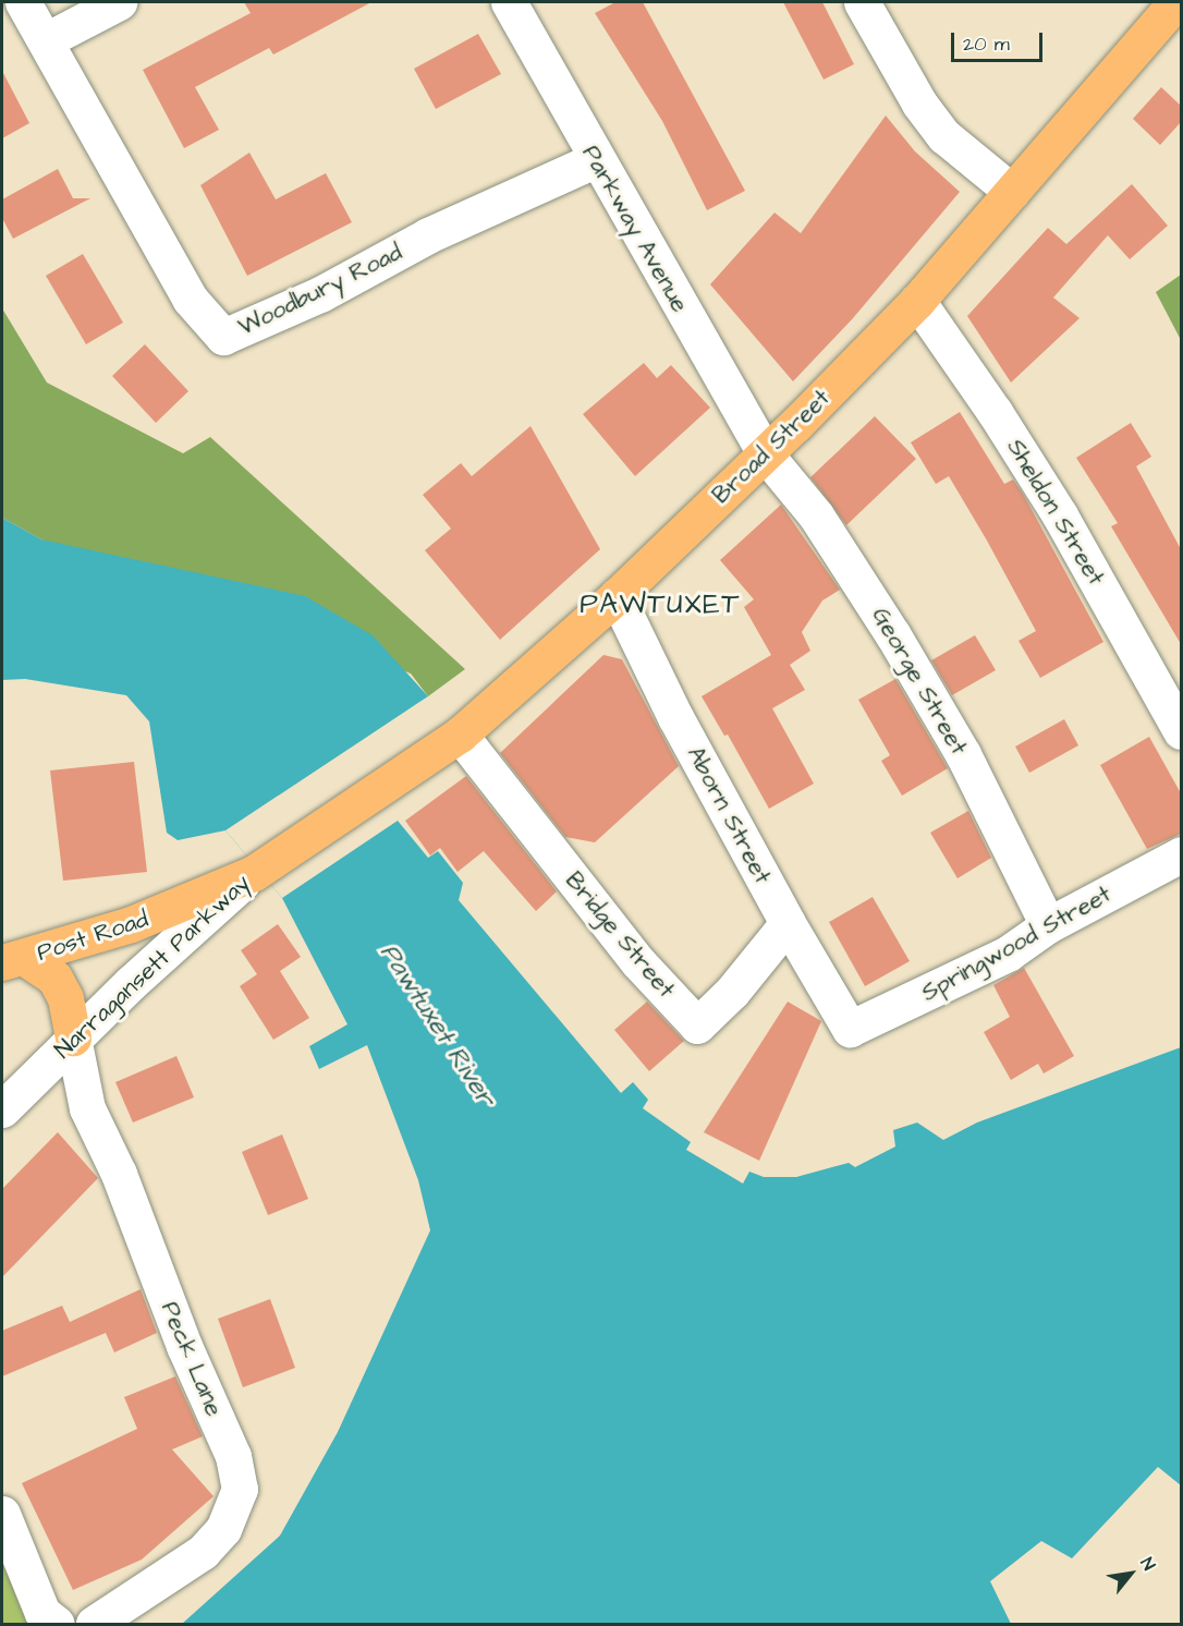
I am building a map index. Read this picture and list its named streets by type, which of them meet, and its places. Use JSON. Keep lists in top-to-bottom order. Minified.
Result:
{"streets":{"main road":["Broad Street","Post Road","Narragansett Parkway"],"street":["Parkway Avenue","Woodbury Road","Sheldon Street","George Street","Aborn Street","Bridge Street","Springwood Street","Peck Lane"]},"crossings":[["Parkway Avenue","Woodbury Road"],["Parkway Avenue","Broad Street"],["Parkway Avenue","George Street"],["Broad Street","Sheldon Street"],["Broad Street","George Street"],["Broad Street","Aborn Street"],["Broad Street","Bridge Street"],["Broad Street","Narragansett Parkway"],["George Street","Springwood Street"],["Aborn Street","Bridge Street"],["Aborn Street","Springwood Street"],["Post Road","Narragansett Parkway"],["Narragansett Parkway","Peck Lane"]],"districts":["PAWTUXET"],"water":["Pawtuxet River"],"scale_bar":"20 m","north":"top right"}
